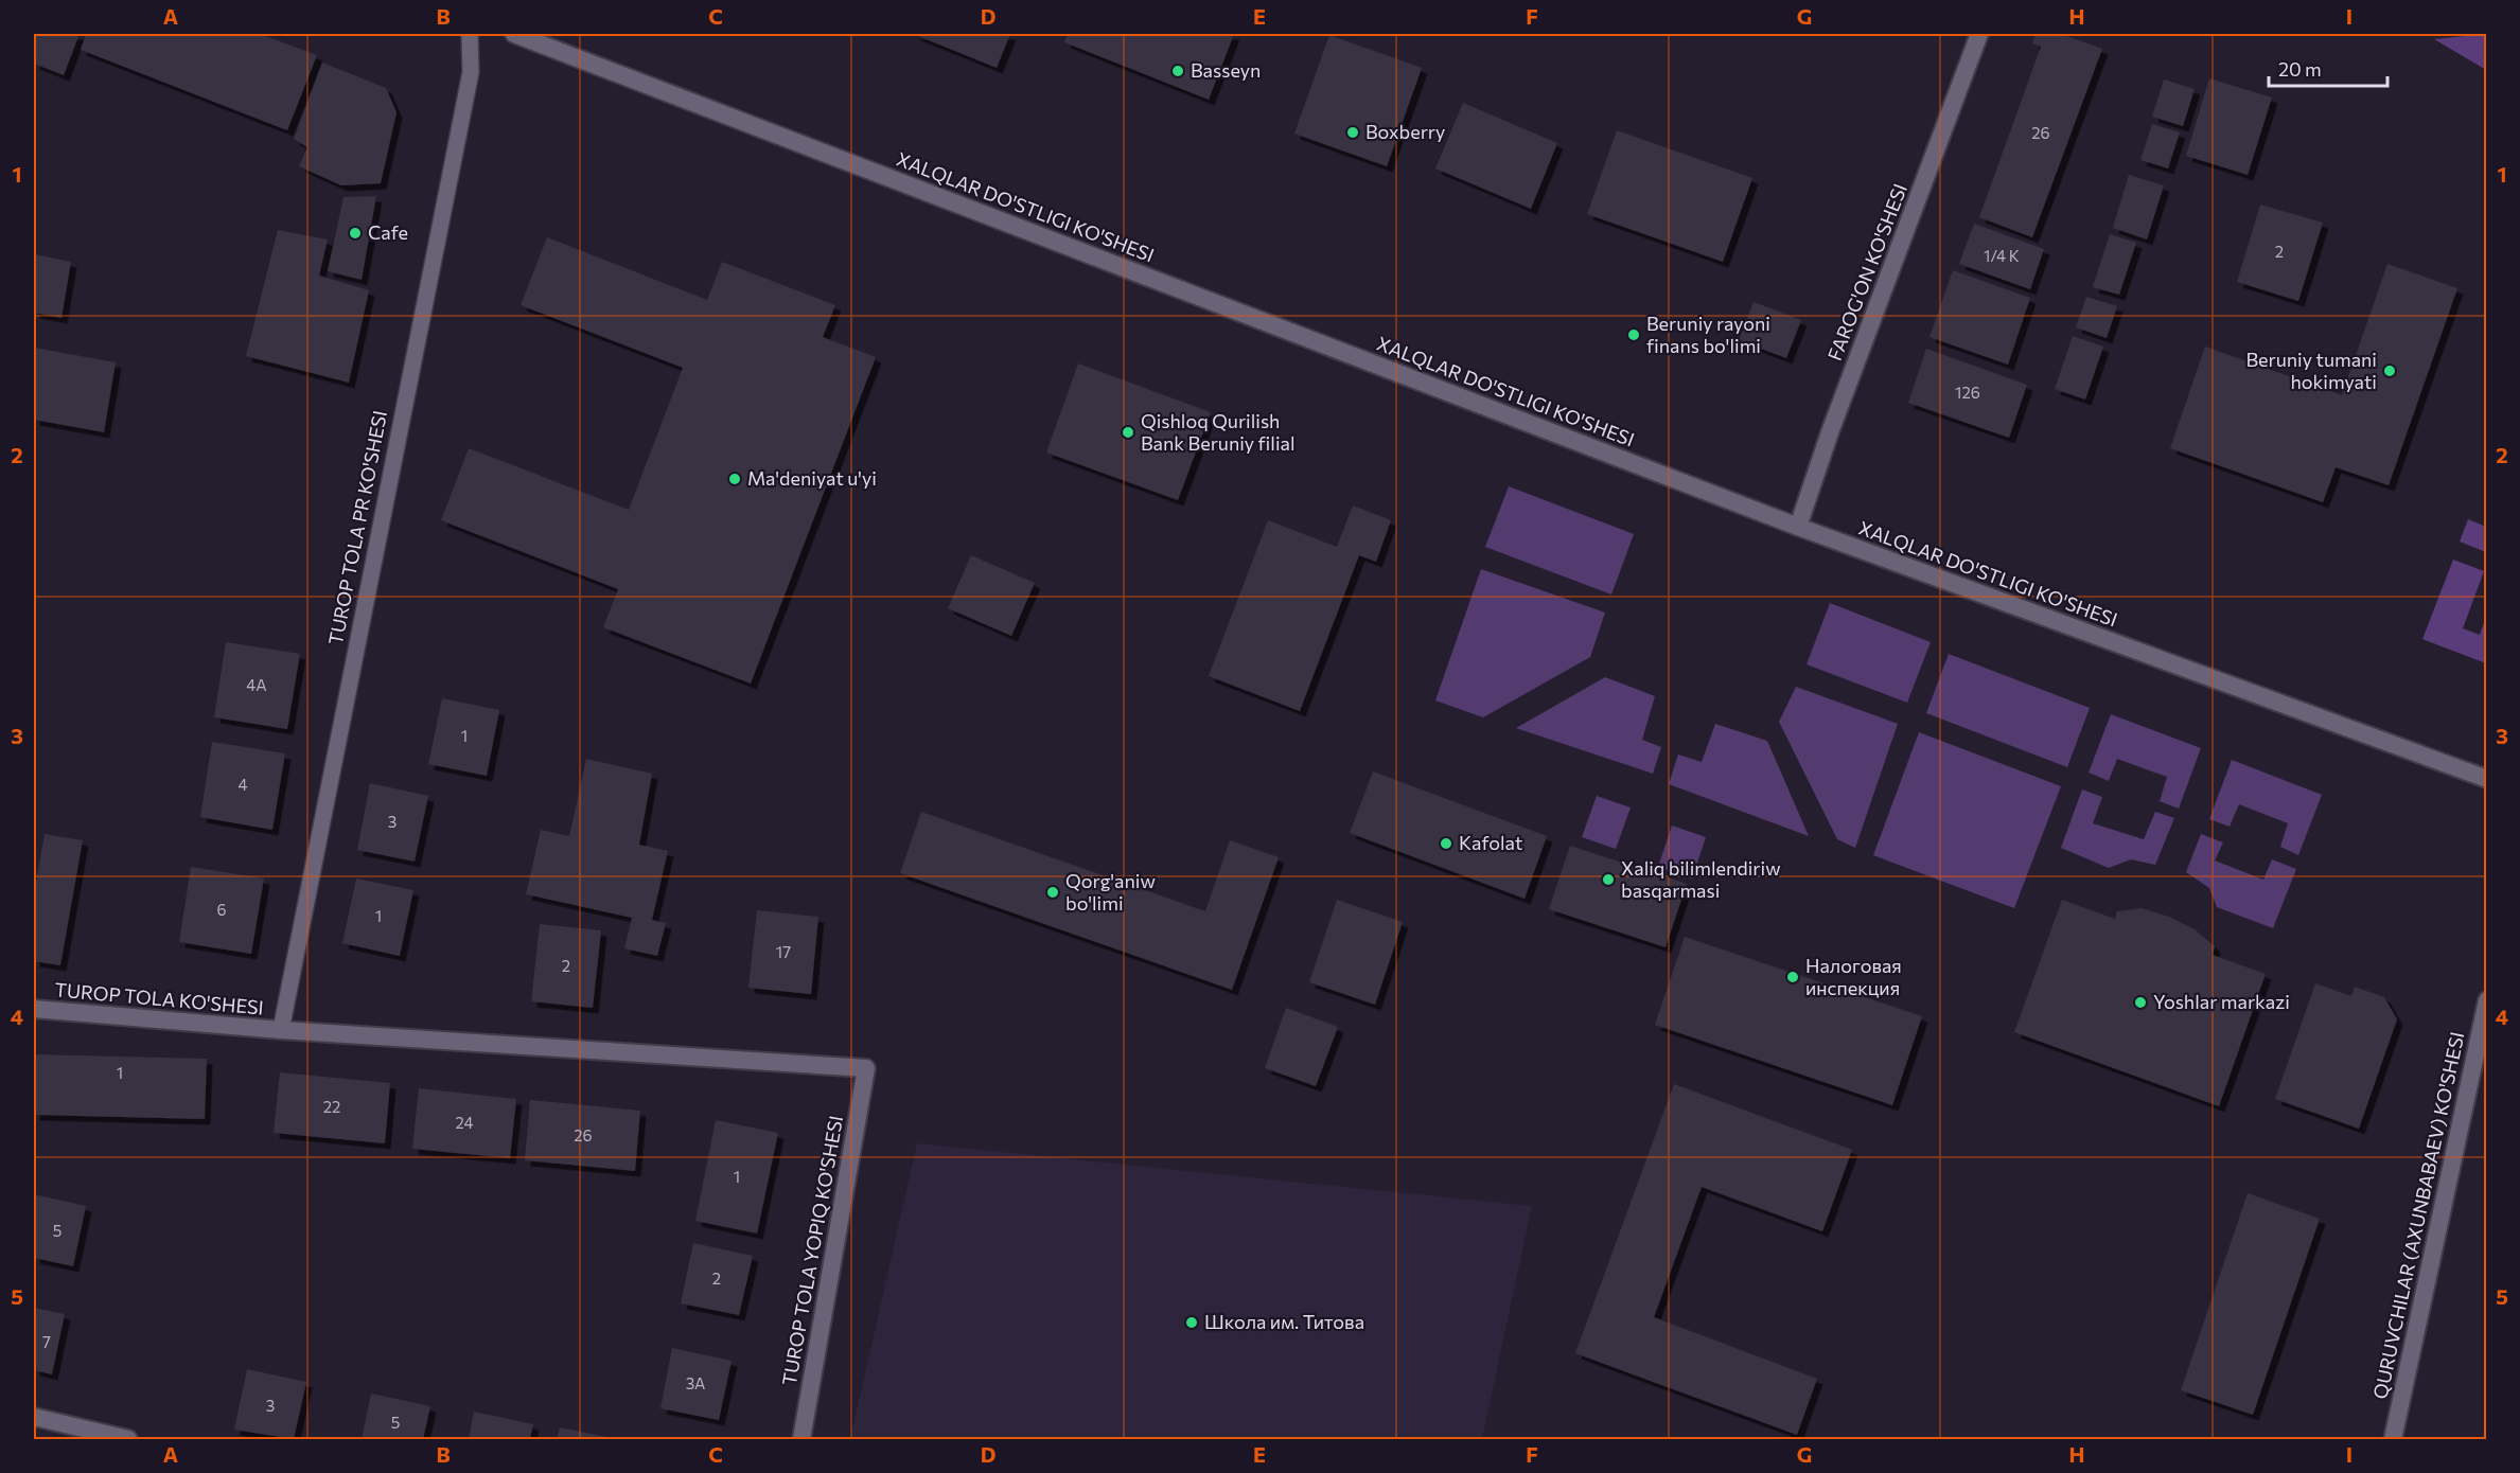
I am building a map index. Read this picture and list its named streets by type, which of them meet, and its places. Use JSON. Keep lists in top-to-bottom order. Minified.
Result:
{"streets":{"street":["XALQLAR DO'STLIGI KO'SHESI","FAROG'ON KO'SHESI","TUROP TOLA KO'SHESI","QURUVCHILAR (AXUNBABAEV) KO'SHESI","TUROP TOLA YOPIQ KO'SHESI"],"lane":["TUROP TOLA PR KO'SHESI"]},"crossings":[["XALQLAR DO'STLIGI KO'SHESI","FAROG'ON KO'SHESI"],["TUROP TOLA PR KO'SHESI","TUROP TOLA KO'SHESI"],["TUROP TOLA KO'SHESI","TUROP TOLA YOPIQ KO'SHESI"]],"places":["Basseyn","Boxberry","Cafe","Beruniy rayoni finans bo'limi","Beruniy tumani hokimyati","Qishloq Qurilish Bank Beruniy filial","Ma'deniyat u'yi","Kafolat","Xaliq bilimlendiriw basqarmasi","Qorg'aniw bo'limi","Налоговая инспекция","Yoshlar markazi","Школа им. Титова"],"house_numbers":["26","2","1/4 K","126","4A","1","4","3","6","1","17","2","1","22","24","26","1","5","2","7","3A","3","5"],"scale_bar":"20 m","grid":{"columns":["A","B","C","D","E","F","G","H","I"],"rows":["1","2","3","4","5"]}}
